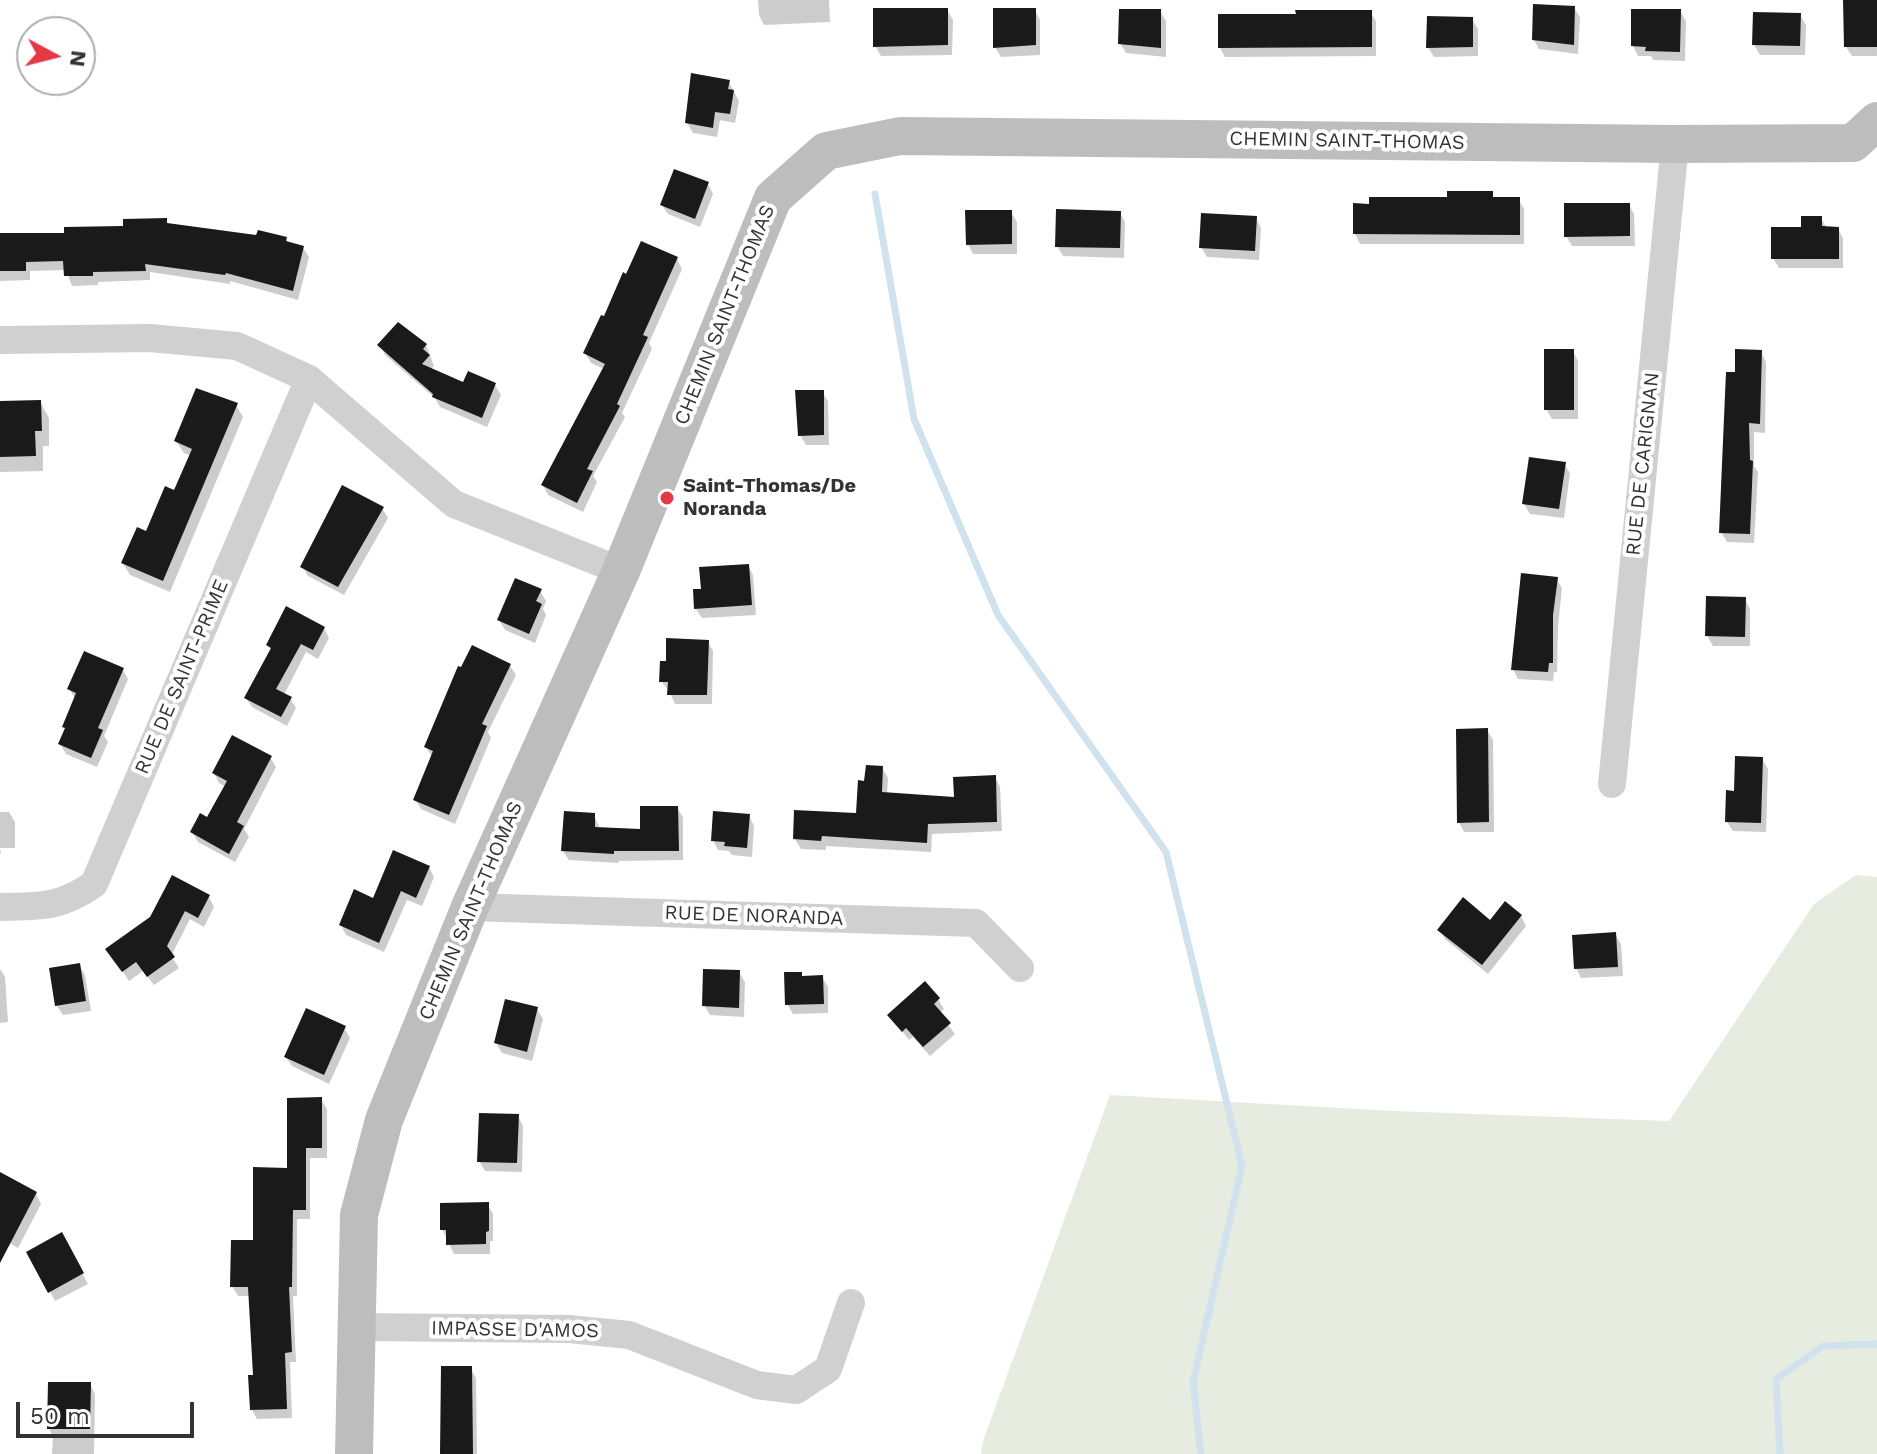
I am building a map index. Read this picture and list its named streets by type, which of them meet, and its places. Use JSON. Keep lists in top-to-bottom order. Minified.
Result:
{"streets":{"street":["CHEMIN SAINT-THOMAS","RUE DE CARIGNAN","RUE DE SAINT-PRIME","RUE DE NORANDA","IMPASSE D'AMOS"]},"crossings":[["CHEMIN SAINT-THOMAS","RUE DE CARIGNAN"],["CHEMIN SAINT-THOMAS","RUE DE NORANDA"],["CHEMIN SAINT-THOMAS","IMPASSE D'AMOS"]],"places":["Saint-Thomas/De Noranda"],"scale_bar":"50 m","north":"right"}
